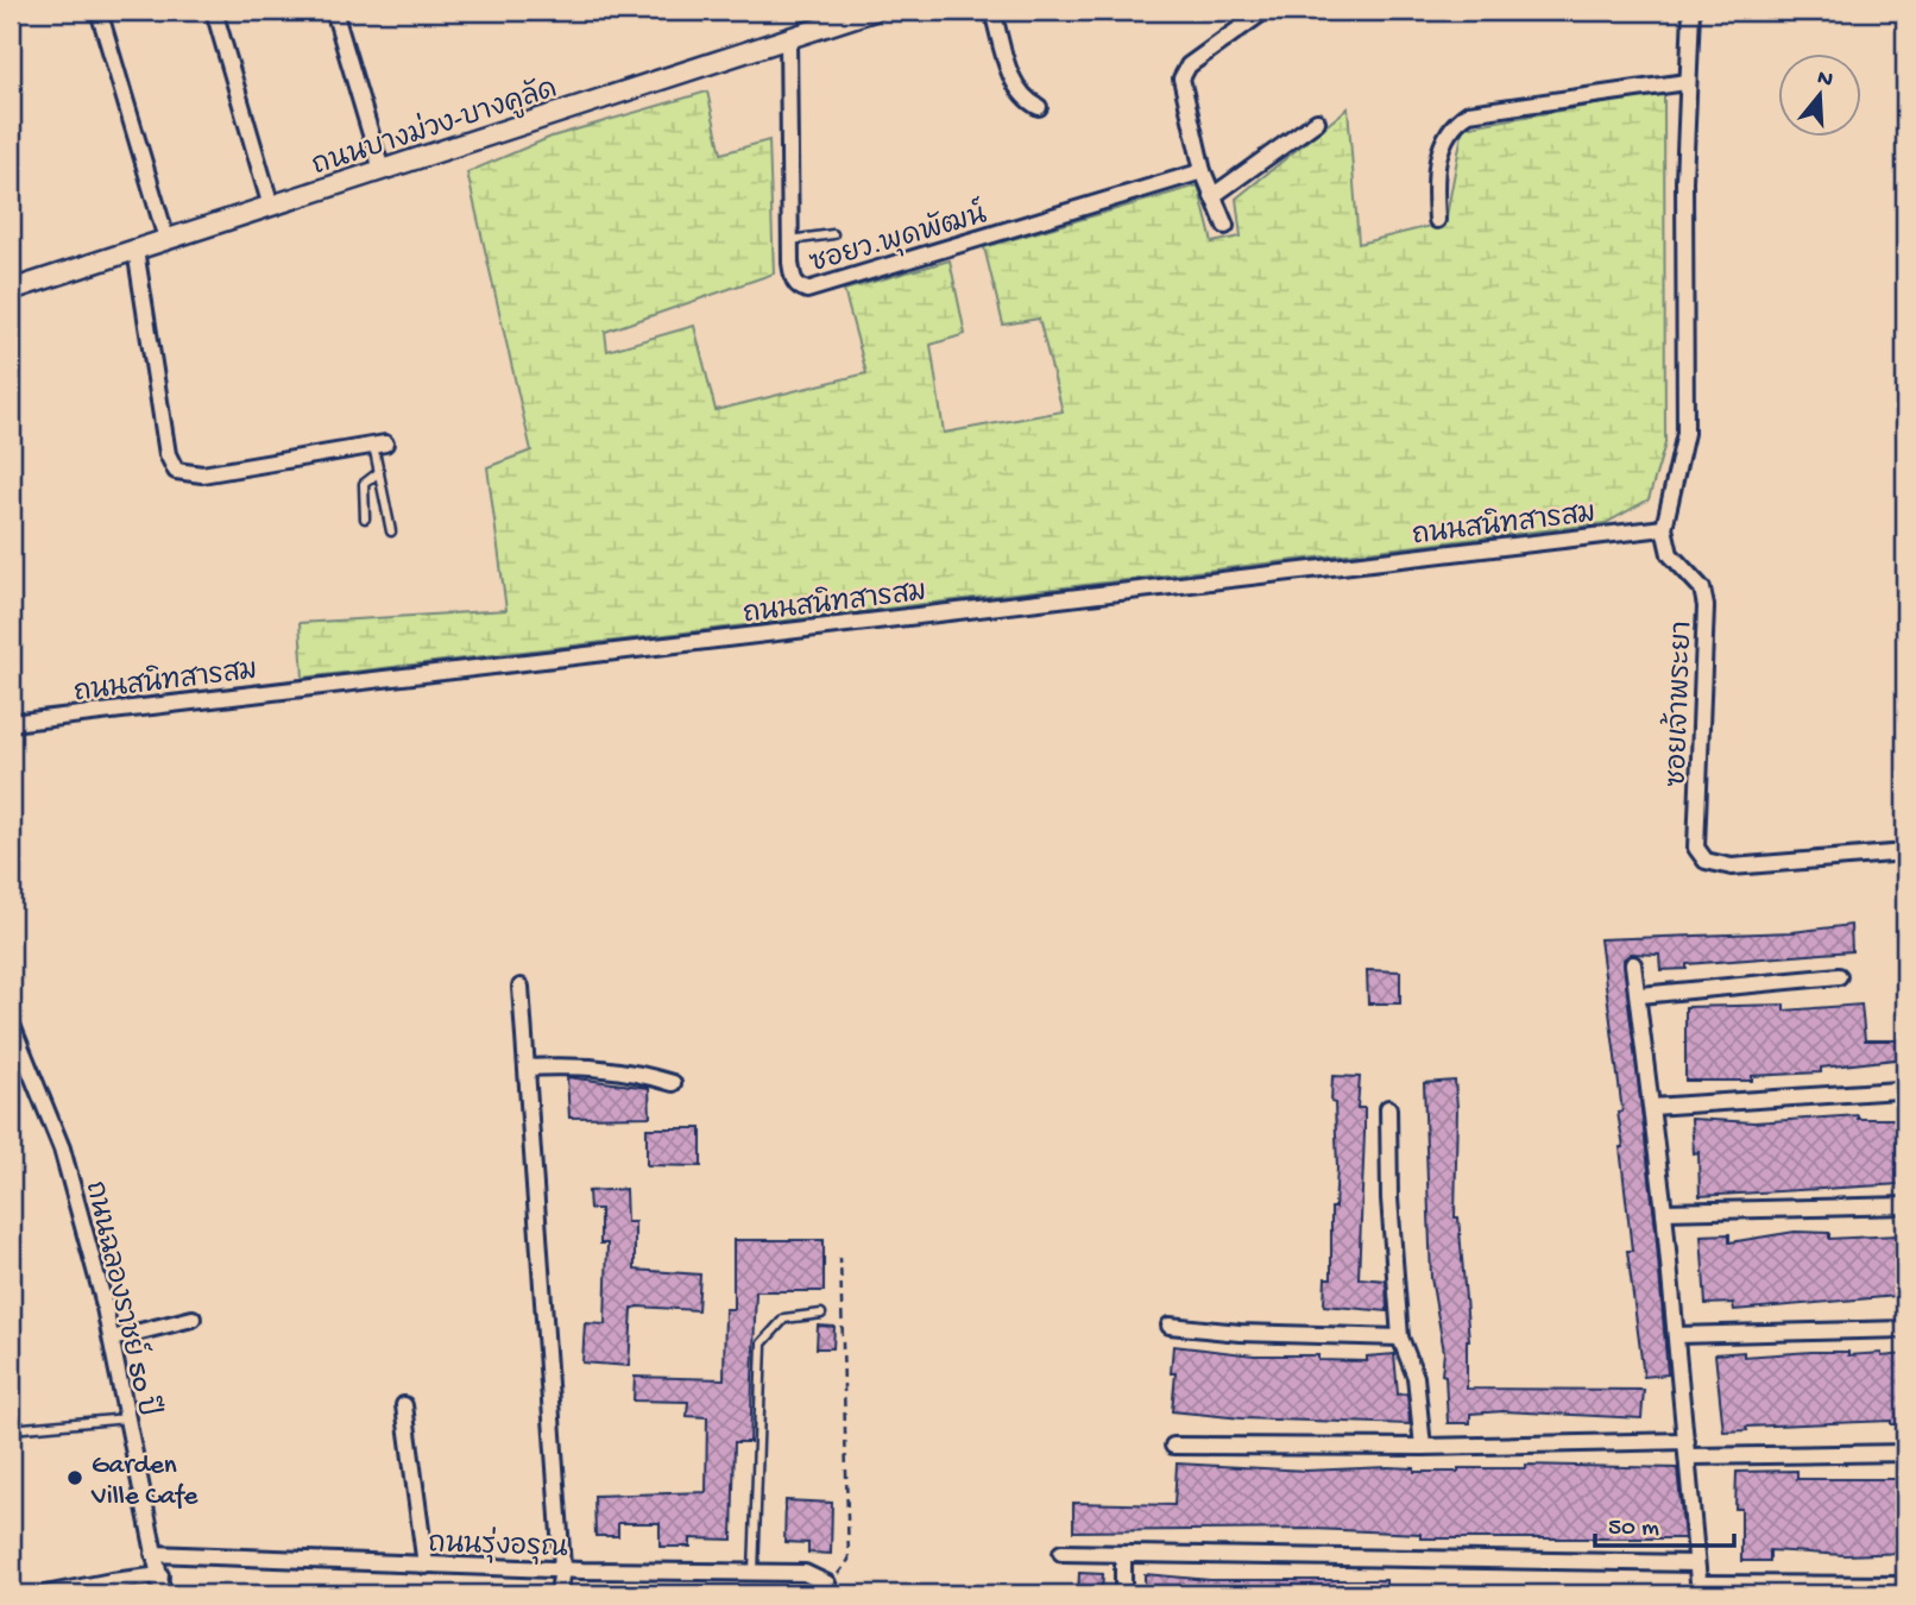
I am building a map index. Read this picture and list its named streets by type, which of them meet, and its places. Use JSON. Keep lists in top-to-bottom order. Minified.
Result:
{"streets":{"street":["ถนนบางม่วง-บางคูลัด","ซอยว.พุดพัฒน์","ถนนสนิทสารสม","ซอยเจ้าพระยา","ถนนฉลองราชย์ 50 ปี","ถนนรุ่งอรุณ"]},"crossings":[["ถนนบางม่วง-บางคูลัด","ซอยว.พุดพัฒน์"],["ถนนสนิทสารสม","ซอยเจ้าพระยา"],["ถนนฉลองราชย์ 50 ปี","ถนนรุ่งอรุณ"]],"places":["Garden Ville Cafe"],"scale_bar":"50 m","north":"top"}
